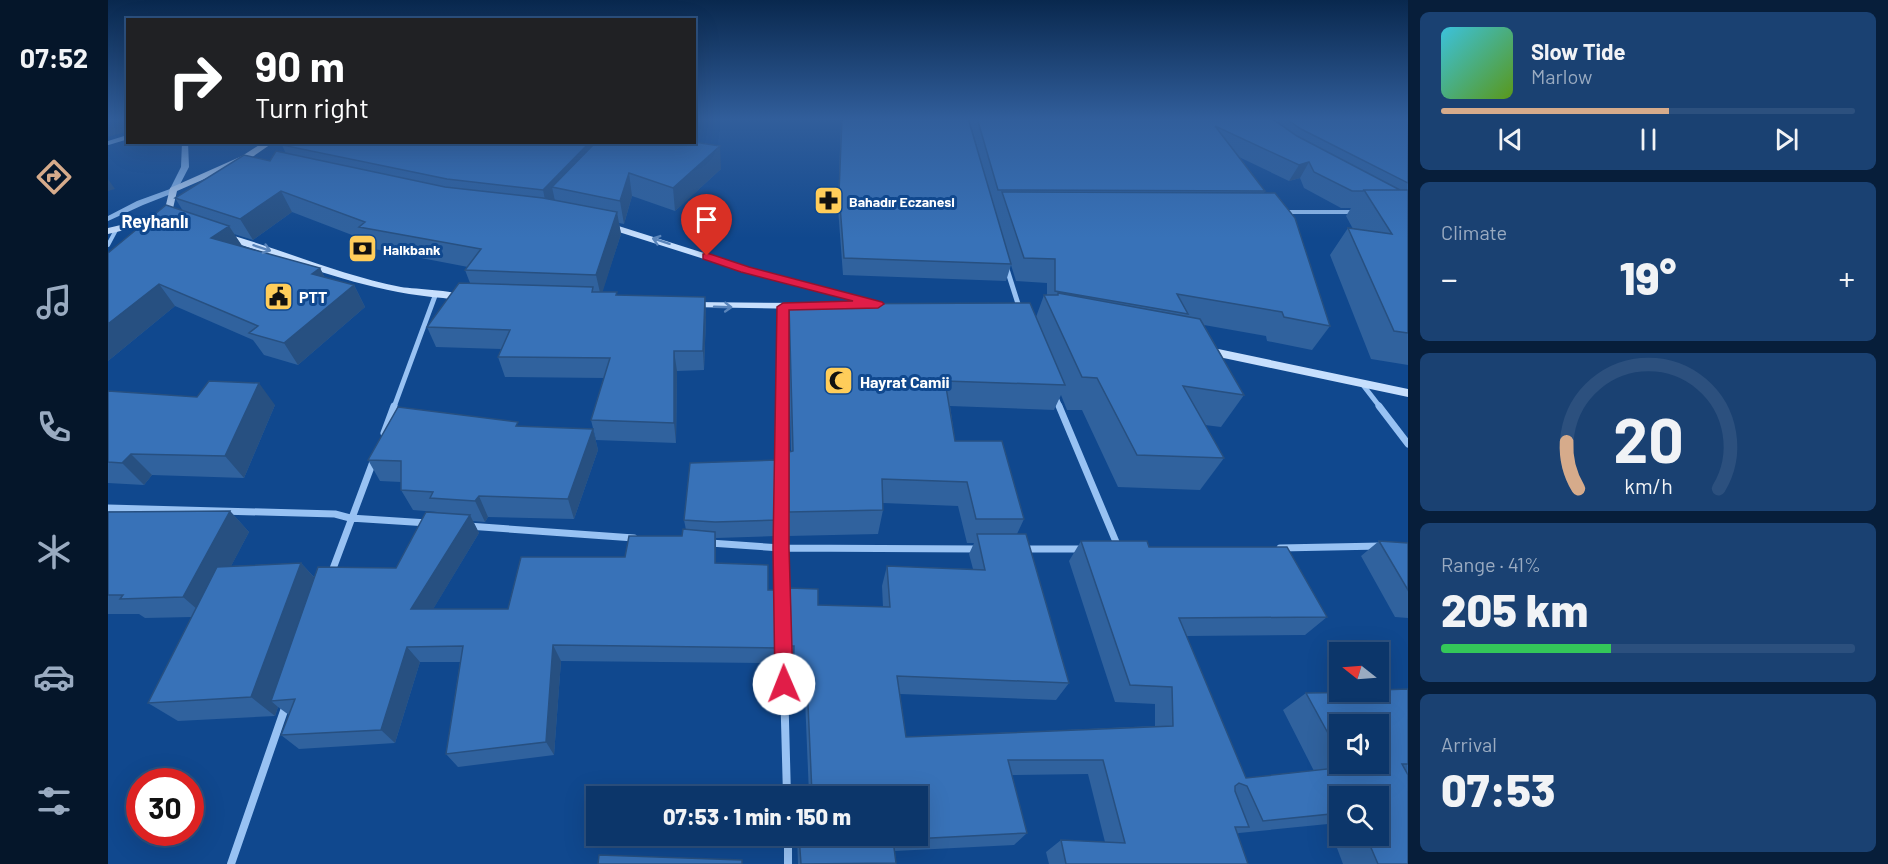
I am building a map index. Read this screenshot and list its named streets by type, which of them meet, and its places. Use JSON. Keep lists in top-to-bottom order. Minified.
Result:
{"districts":["Reyhanlı"],"places":{"pharmacy":["Bahadır Eczanesi"],"bank":["Halkbank"],"public building":["PTT"],"mosque":["Hayrat Camii"]},"north":"left","page":{"tabs":"07:52","turn":["90 m","Turn right"],"song":["Slow Tide","Marlow"],"tile":["Climate",["Range · 41%","205 km"],["Arrival","07:53"]],"heat":["−","19°","+"],"limit":"30","trip":"07:53 · 1 min · 150 m","gauge":["20","km/h"]}}
